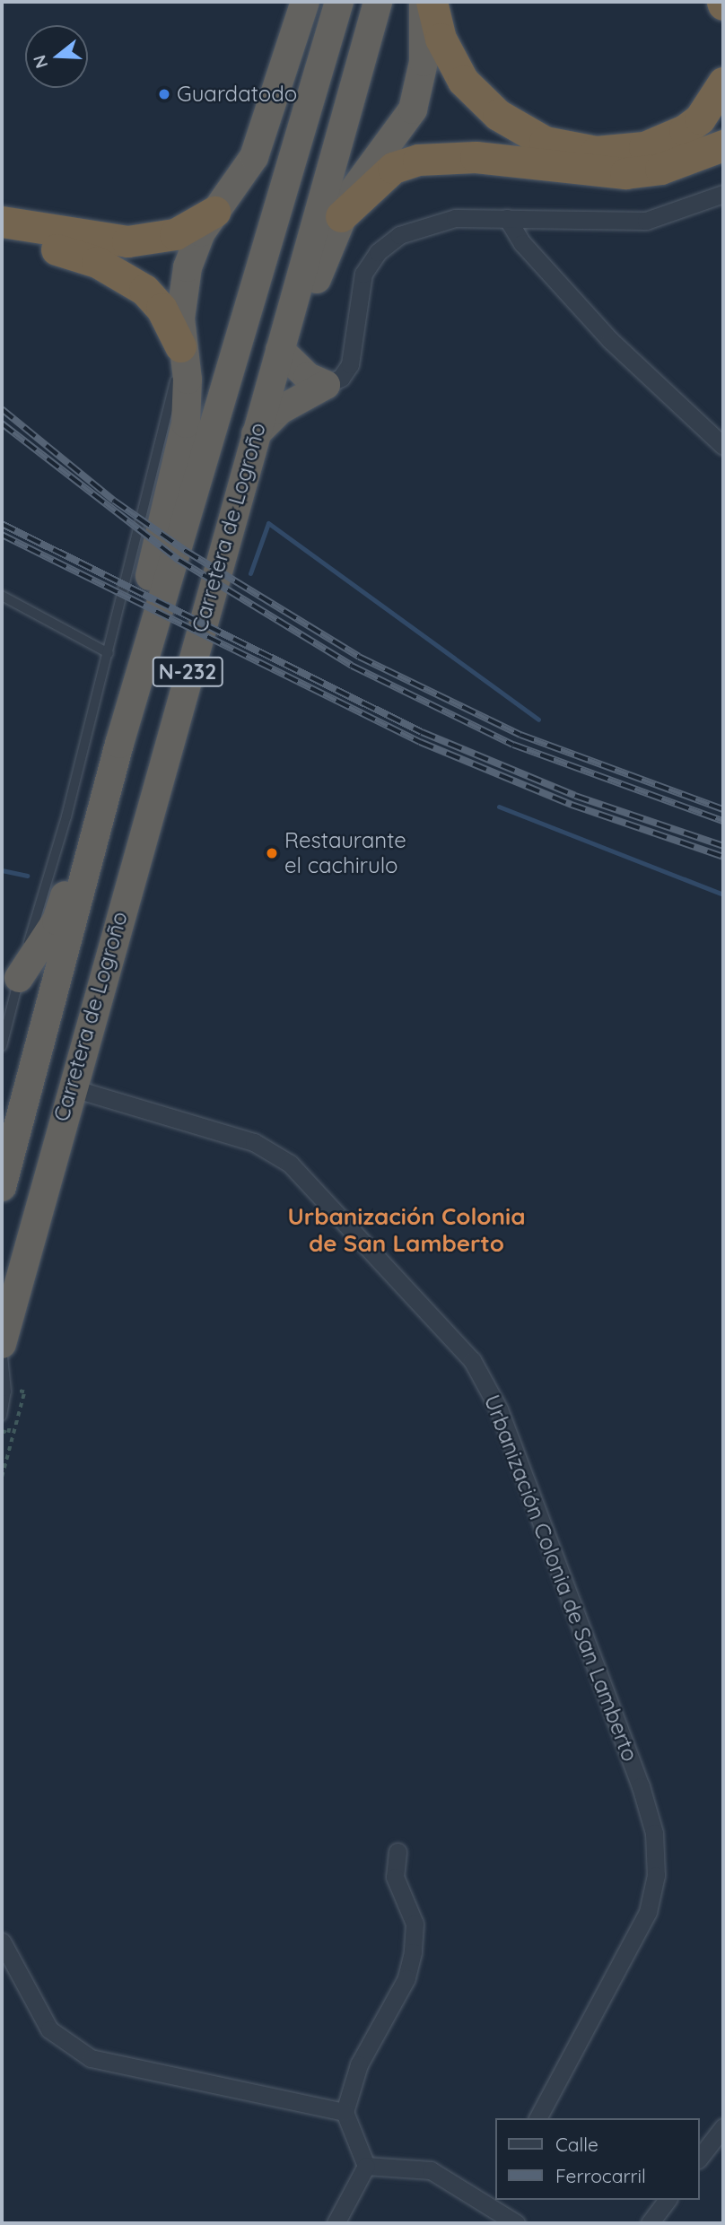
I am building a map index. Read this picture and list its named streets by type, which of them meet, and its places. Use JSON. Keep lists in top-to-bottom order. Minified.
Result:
{"streets":{"highway":["Carretera de Logroño","N-232"],"street":["Urbanización Colonia de San Lamberto"]},"crossings":[["Carretera de Logroño","Urbanización Colonia de San Lamberto"]],"districts":["Urbanización Colonia de San Lamberto"],"places":["Guardatodo","Restaurante el cachirulo"],"legend":["Calle","Ferrocarril"],"north":"left"}
